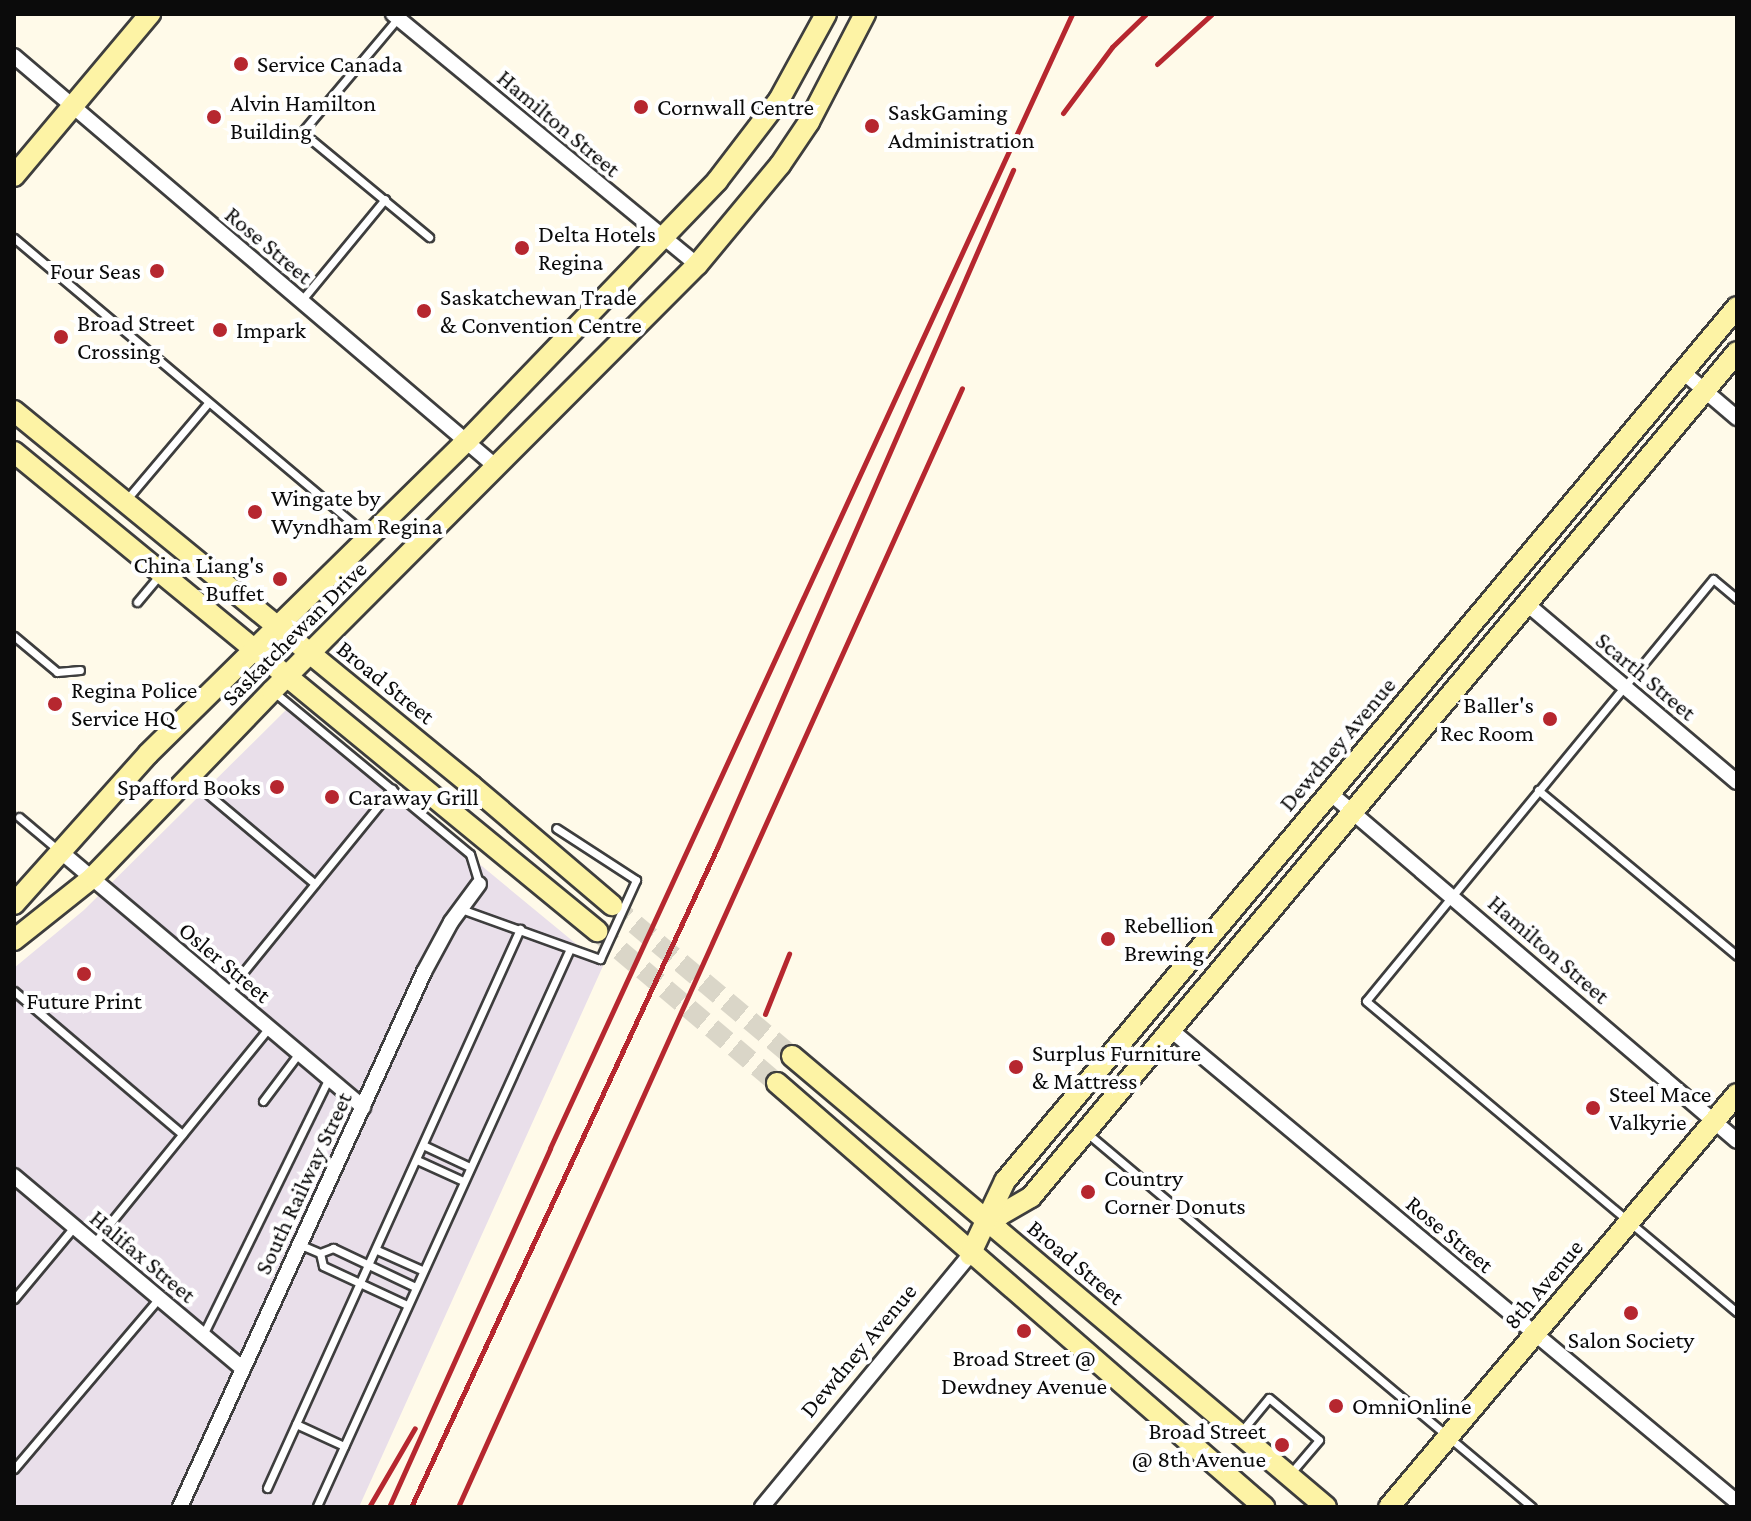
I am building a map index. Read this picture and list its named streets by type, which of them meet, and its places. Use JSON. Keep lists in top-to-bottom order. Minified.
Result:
{"streets":{"main road":["Saskatchewan Drive","Broad Street","Dewdney Avenue","8th Avenue"],"street":["Hamilton Street","Rose Street","Scarth Street","Osler Street","South Railway Street","Halifax Street"]},"crossings":[["Hamilton Street","Saskatchewan Drive"],["Hamilton Street","Dewdney Avenue"],["Hamilton Street","8th Avenue"],["Rose Street","Saskatchewan Drive"],["Rose Street","8th Avenue"],["Saskatchewan Drive","Broad Street"],["Saskatchewan Drive","Osler Street"],["Broad Street","Dewdney Avenue"],["Osler Street","South Railway Street"],["South Railway Street","Halifax Street"]],"places":["Service Canada","Cornwall Centre","Alvin Hamilton Building","SaskGaming Administration","Delta Hotels Regina","Four Seas","Saskatchewan Trade & Convention Centre","Impark","Broad Street Crossing","Wingate by Wyndham Regina","China Liang's Buffet","Regina Police Service HQ","Baller's Rec Room","Spafford Books","Caraway Grill","Rebellion Brewing","Future Print","Surplus Furniture & Mattress","Steel Mace Valkyrie","Country Corner Donuts","Salon Society","Broad Street @ Dewdney Avenue","OmniOnline","Broad Street @ 8th Avenue"]}
